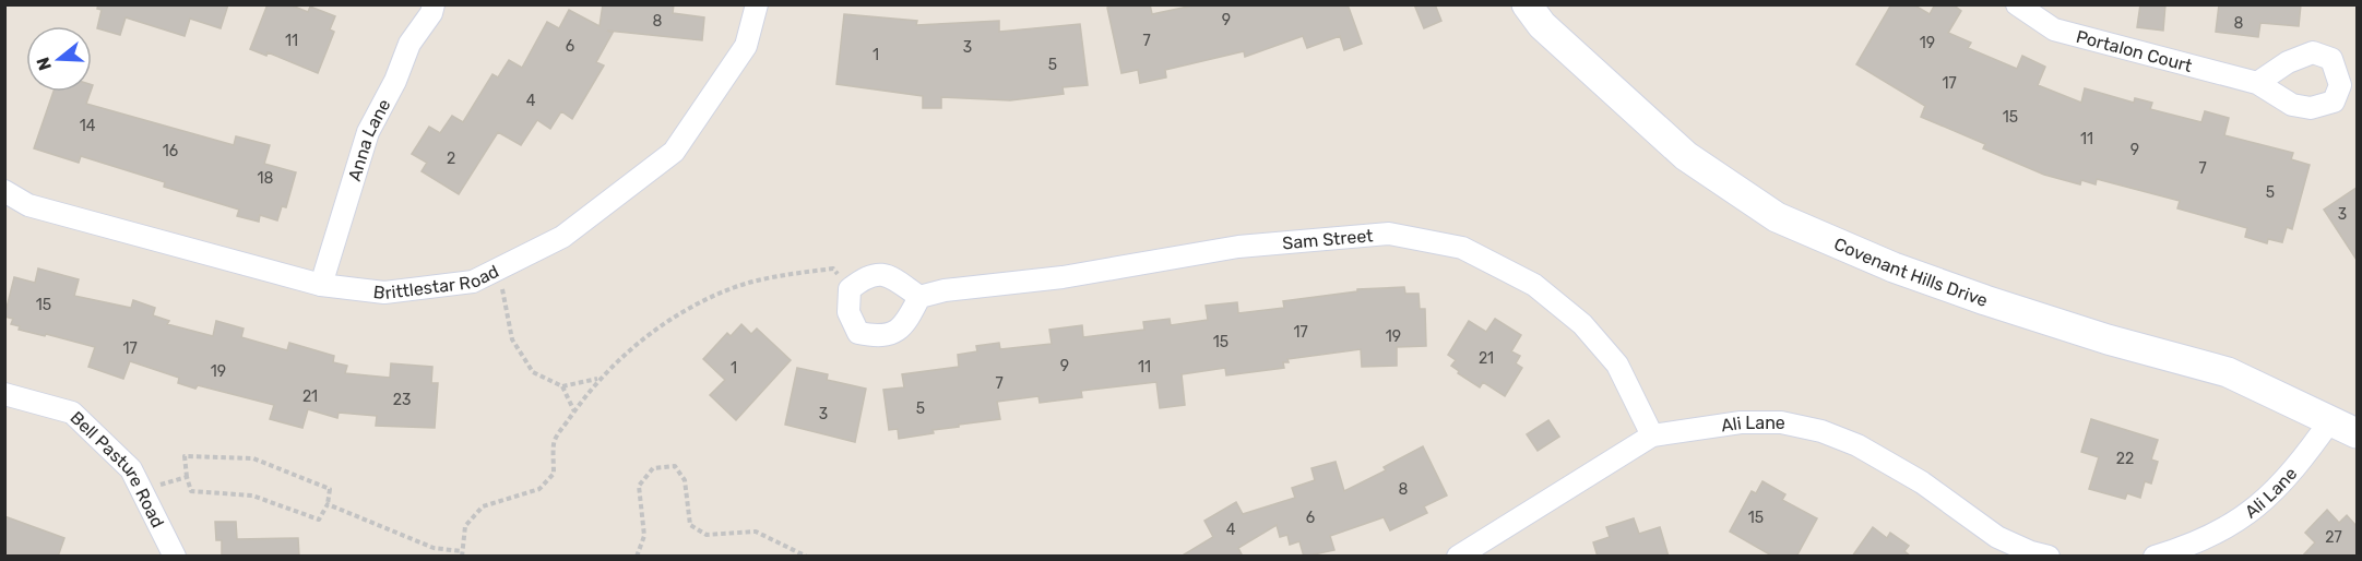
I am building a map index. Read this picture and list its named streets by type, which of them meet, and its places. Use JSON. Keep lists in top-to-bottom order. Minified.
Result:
{"streets":{"street":["Portalon Court","Anna Lane","Sam Street","Covenant Hills Drive","Brittlestar Road","Ali Lane","Bell Pasture Road"]},"crossings":[["Anna Lane","Brittlestar Road"],["Sam Street","Ali Lane"],["Covenant Hills Drive","Ali Lane"]],"house_numbers":["9","8","8","11","7","19","6","3","1","5","17","4","15","14","11","9","16","2","7","18","5","3","15","17","19","15","17","21","9","11","1","19","7","21","23","5","3","22","8","6","15","4","27"],"north":"left"}
